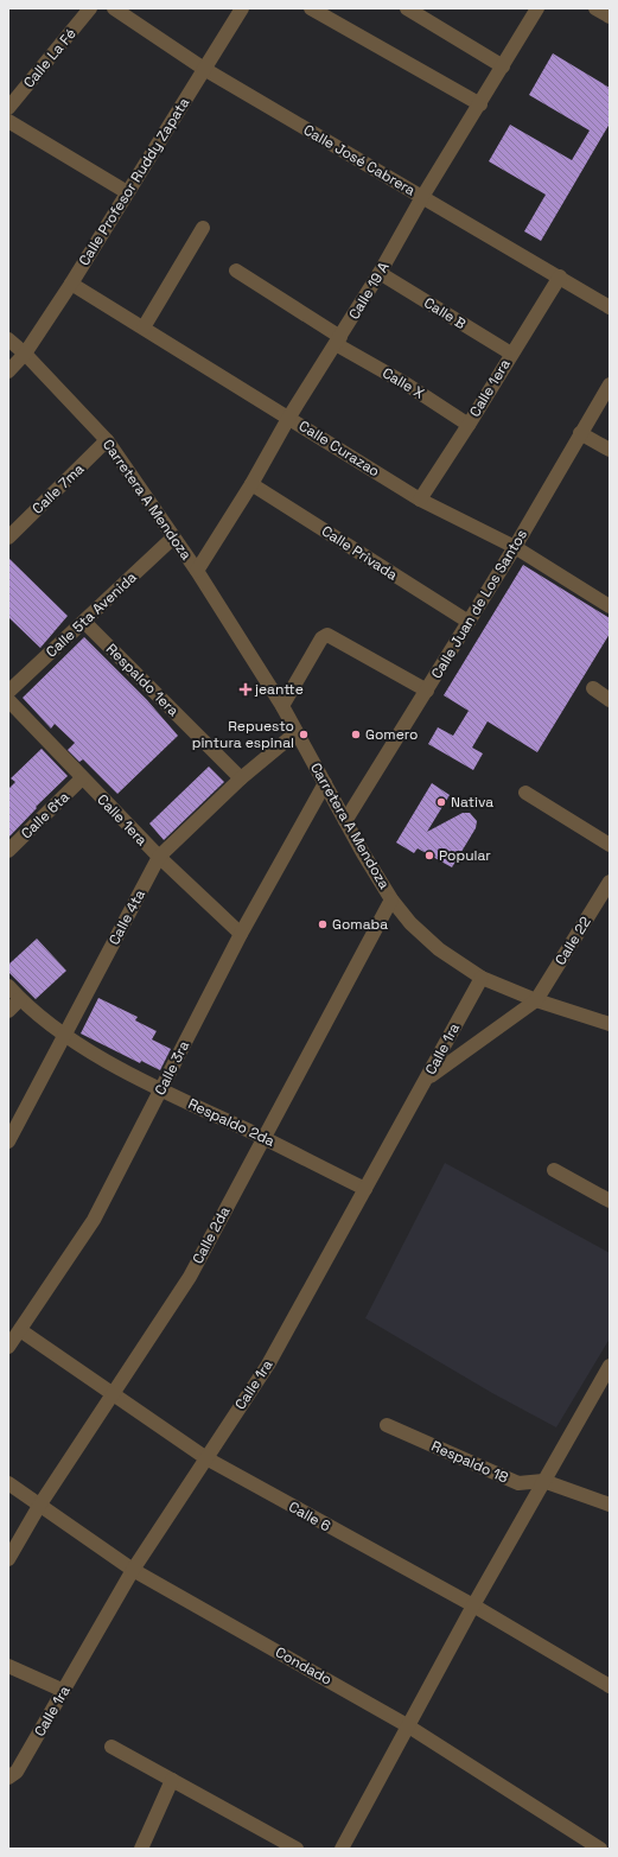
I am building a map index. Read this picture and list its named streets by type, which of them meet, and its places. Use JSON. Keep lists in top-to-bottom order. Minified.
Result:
{"streets":{"street":["Calle La Fé","Calle José Cabrera","Calle Profesor Ruddy Zapata","Calle 19 A","Calle B","Calle X","Calle 1era","Calle Curazao","Calle 7ma","Carretera A Mendoza","Calle Privada","Calle Juan de Los Santos","Calle 5ta Avenida","Respaldo 1era","Calle 6ta","Calle 4ta","Calle 22","Calle 1ra","Calle 3ra","Respaldo 2da","Calle 2da","Respaldo 18","Calle 6","Condado"]},"crossings":[["Calle José Cabrera","Calle Profesor Ruddy Zapata"],["Calle José Cabrera","Calle 19 A"],["Calle José Cabrera","Calle 1era"],["Calle Profesor Ruddy Zapata","Calle Curazao"],["Calle Profesor Ruddy Zapata","Carretera A Mendoza"],["Calle 19 A","Calle B"],["Calle 19 A","Calle X"],["Calle 19 A","Calle Curazao"],["Calle 19 A","Carretera A Mendoza"],["Calle 19 A","Calle Privada"],["Calle B","Calle 1era"],["Calle X","Calle 1era"],["Calle 1era","Calle Curazao"],["Calle 1era","Calle 6ta"],["Calle 1era","Calle 4ta"],["Calle 1era","Calle 3ra"],["Calle Curazao","Calle Juan de Los Santos"],["Calle 7ma","Carretera A Mendoza"],["Carretera A Mendoza","Calle Juan de Los Santos"],["Carretera A Mendoza","Calle 5ta Avenida"],["Carretera A Mendoza","Calle 4ta"],["Carretera A Mendoza","Calle 22"],["Carretera A Mendoza","Calle 1ra"],["Carretera A Mendoza","Calle 3ra"],["Carretera A Mendoza","Calle 2da"],["Calle Privada","Calle Juan de Los Santos"],["Calle 5ta Avenida","Respaldo 1era"],["Respaldo 1era","Calle 4ta"],["Calle 4ta","Respaldo 2da"],["Calle 1ra","Respaldo 2da"],["Calle 1ra","Calle 6"],["Calle 1ra","Condado"],["Calle 3ra","Respaldo 2da"],["Calle 3ra","Calle 6"],["Respaldo 2da","Calle 2da"],["Calle 2da","Calle 6"],["Calle 2da","Condado"]],"places":{"health":["jeantte"],"other":["Repuesto pintura espinal","Gomero","Nativa","Popular","Gomaba"]}}
